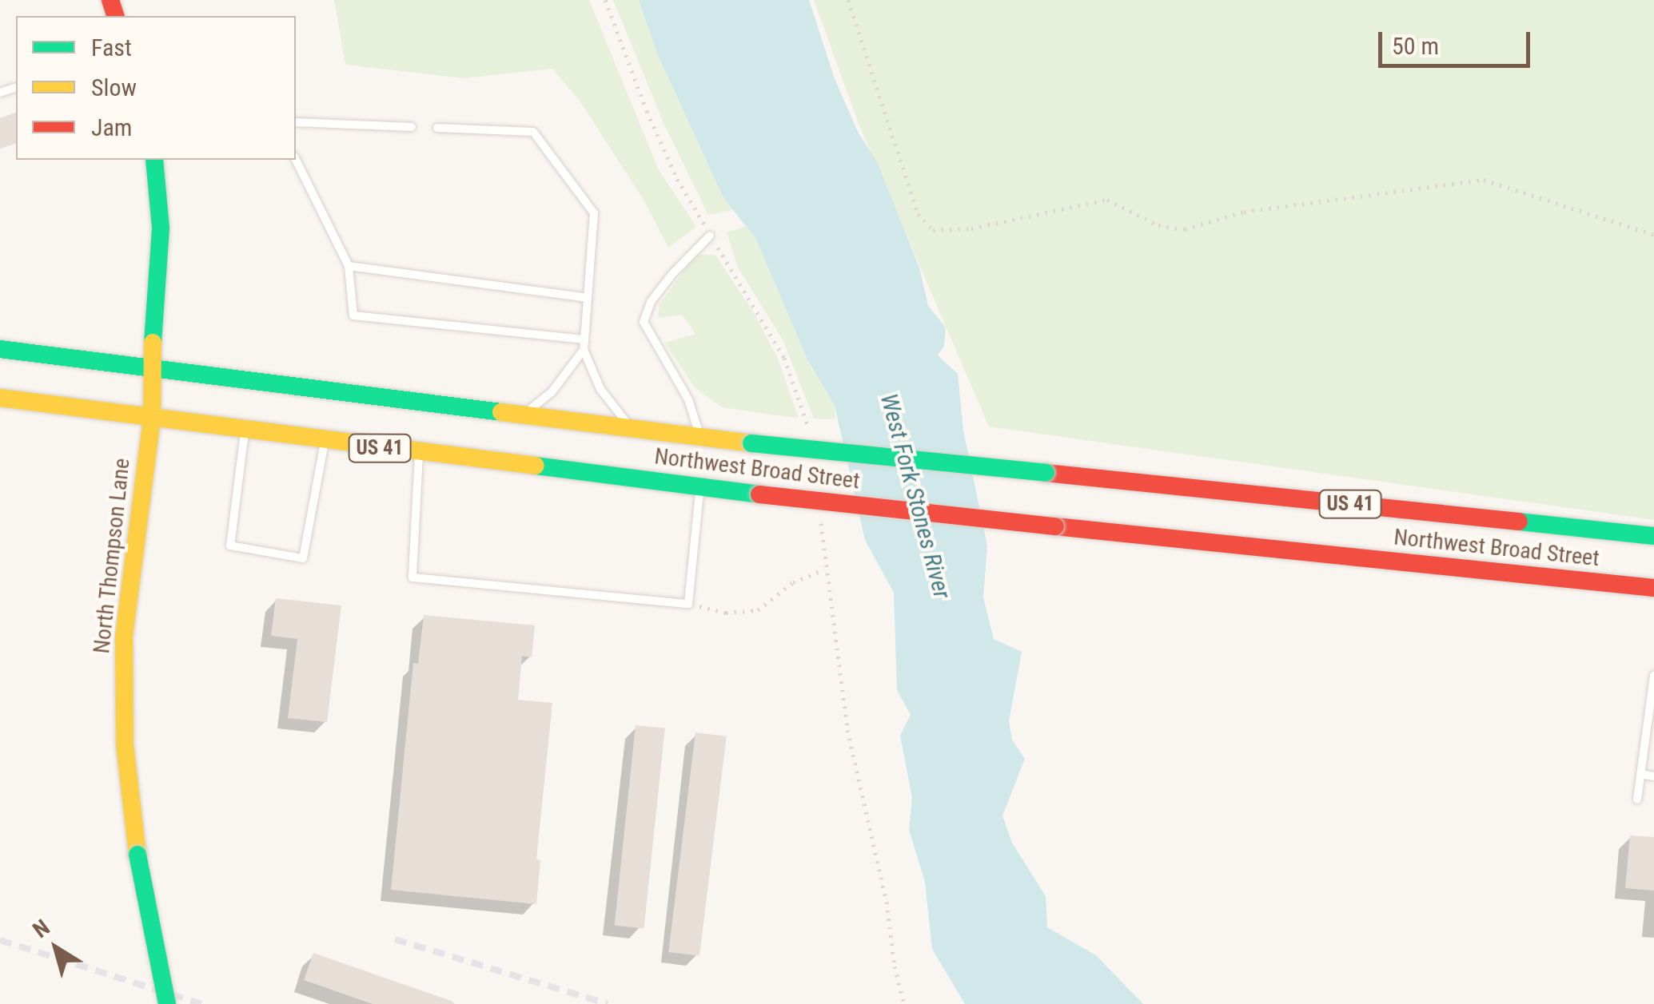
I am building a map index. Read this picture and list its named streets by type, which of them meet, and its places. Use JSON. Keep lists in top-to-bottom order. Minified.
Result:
{"streets":{"main road":["US 41","Northwest Broad Street","North Thompson Lane"]},"crossings":[["Northwest Broad Street","North Thompson Lane"]],"water":["West Fork Stones River"],"legend":["Fast","Slow","Jam"],"scale_bar":"50 m","north":"top left"}
